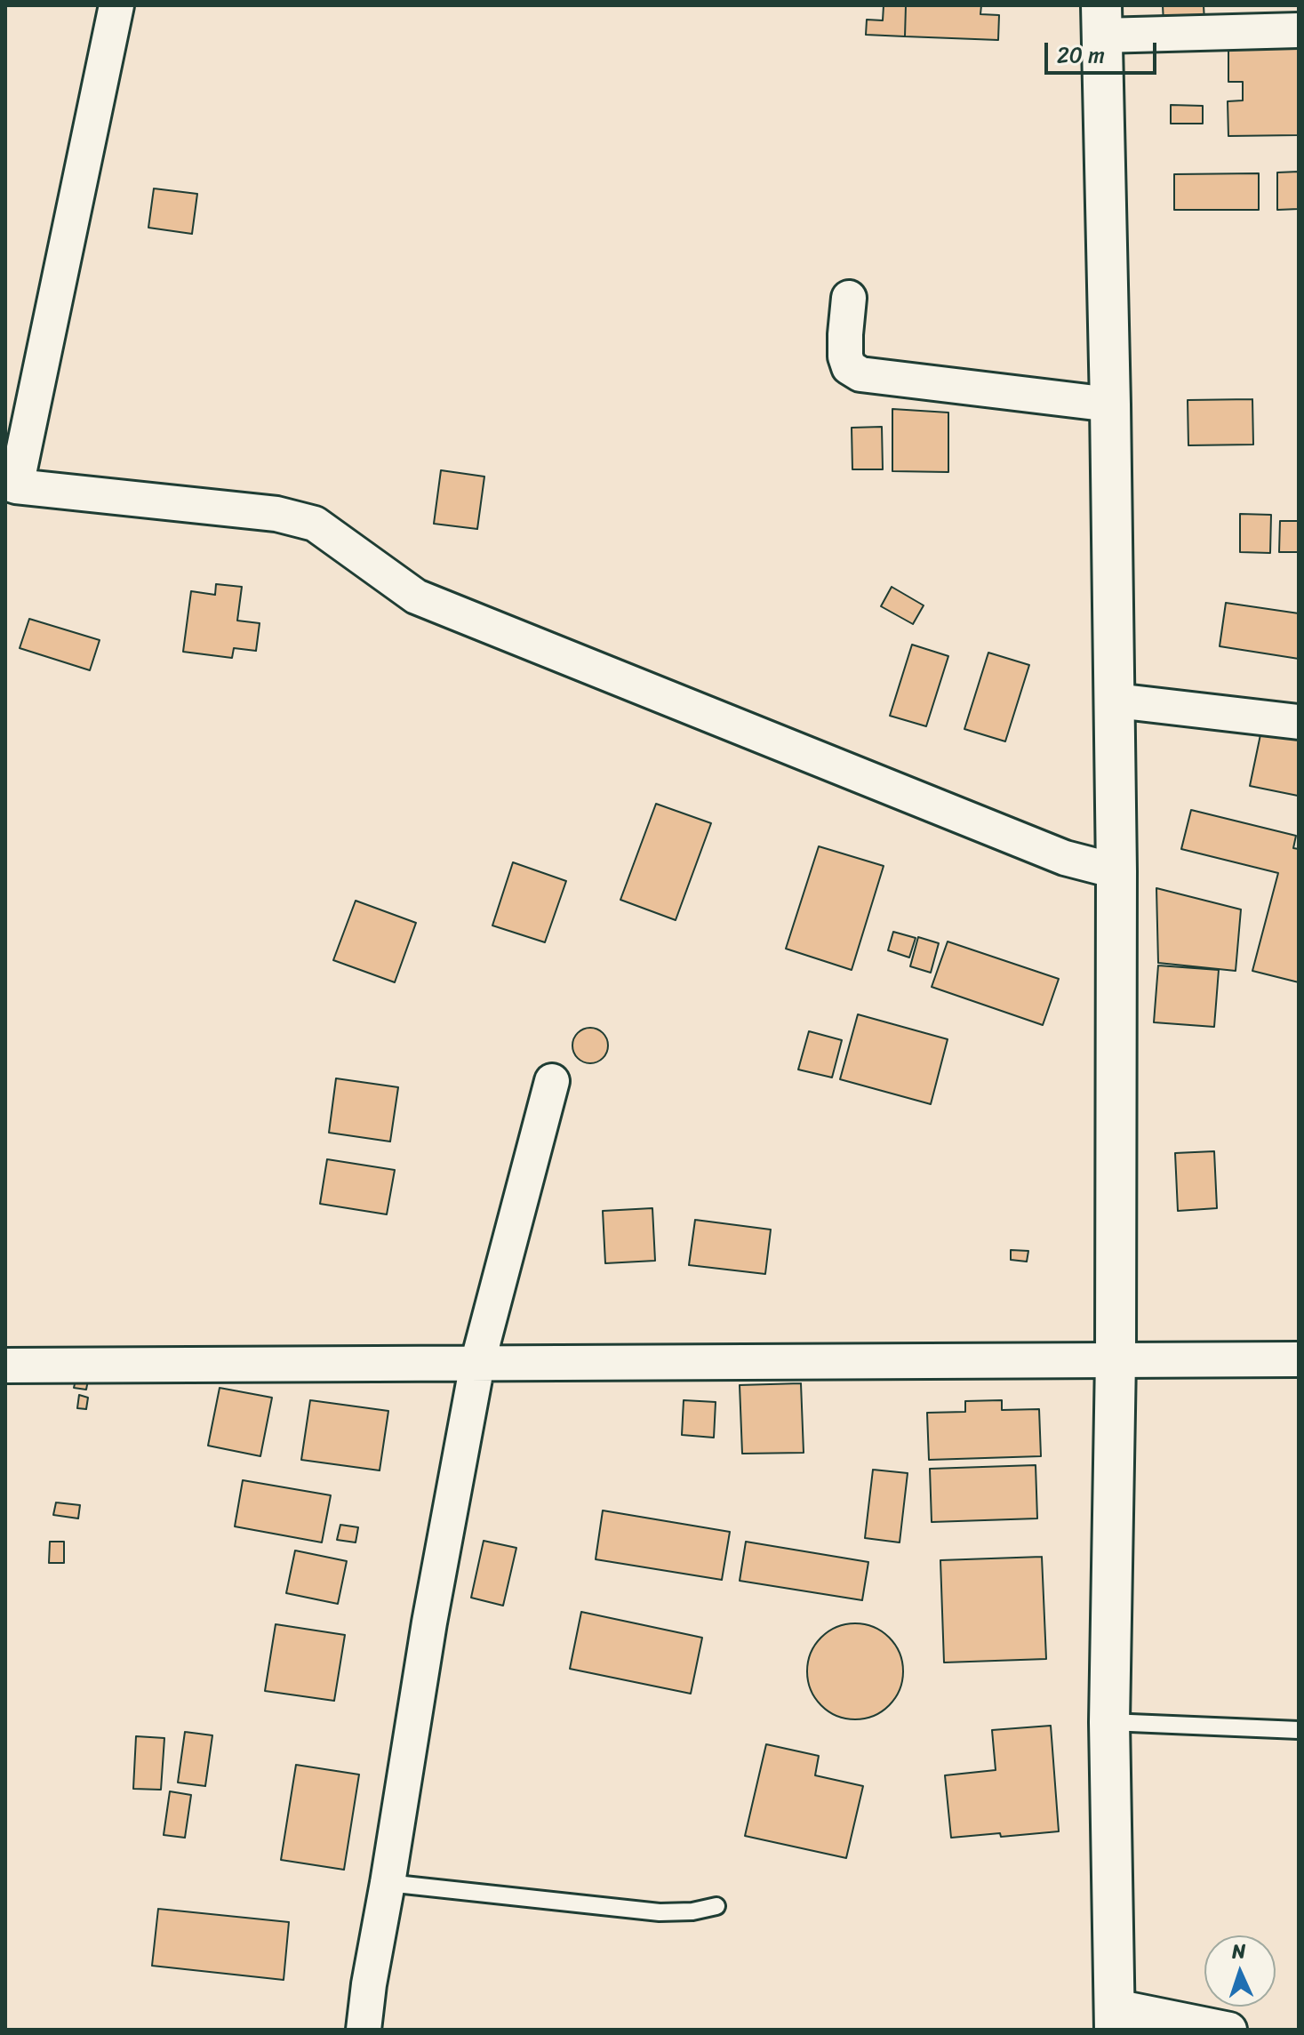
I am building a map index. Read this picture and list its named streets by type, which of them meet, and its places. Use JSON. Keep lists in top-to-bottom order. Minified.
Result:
{"scale_bar":"20 m","north":"top"}
